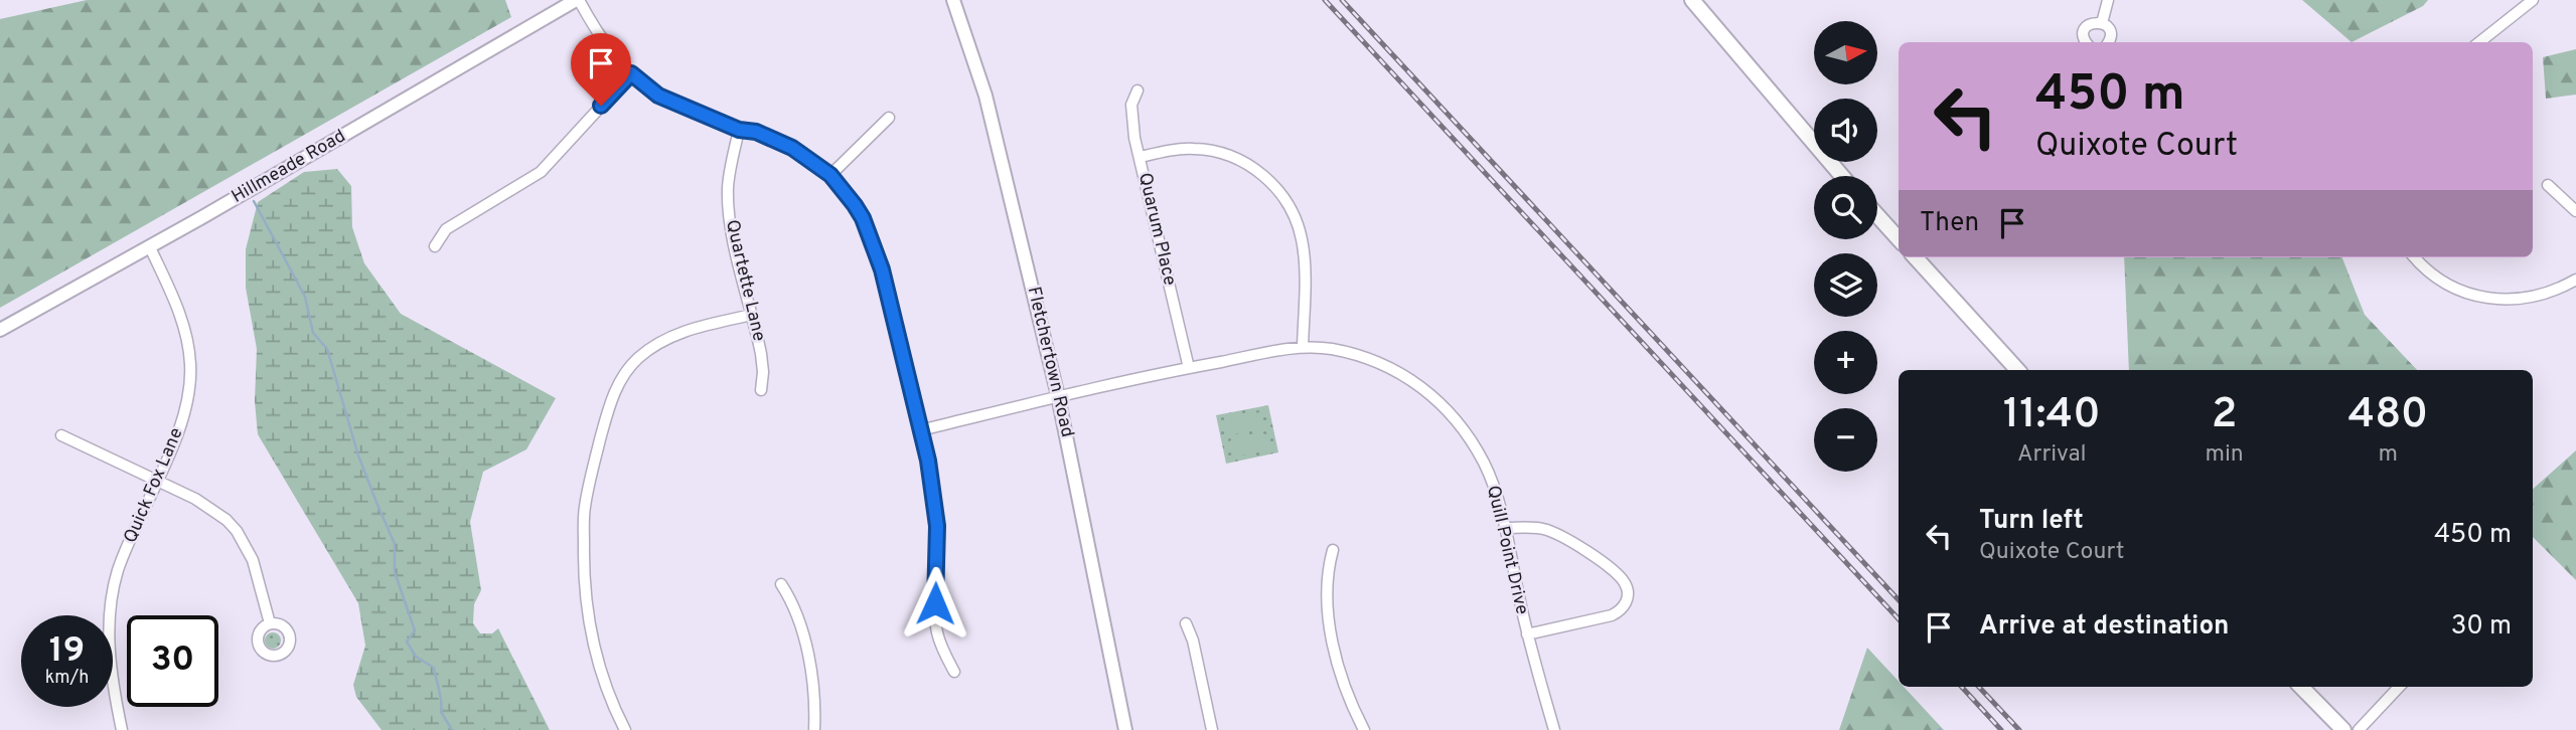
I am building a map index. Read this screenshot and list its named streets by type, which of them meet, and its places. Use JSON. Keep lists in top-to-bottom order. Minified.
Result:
{"streets":{"street":["Hillmeade Road","Quarum Place","Quartette Lane","Fletchertown Road","Quick Fox Lane","Quill Point Drive"]},"crossings":[["Hillmeade Road","Quick Fox Lane"],["Quarum Place","Quill Point Drive"],["Fletchertown Road","Quill Point Drive"]],"north":"right","page":{"map_buttons":["+","−"],"turn":["450 m","Quixote Court"],"then":"Then","eta":["11:40","Arrival","2","min","480","m"],"list":[{"name":"Turn left","note":"Quixote Court","value":"450 m"},{"name":"Arrive at destination","value":"30 m"}],"speed":"19 km/h","limit":"30"}}
